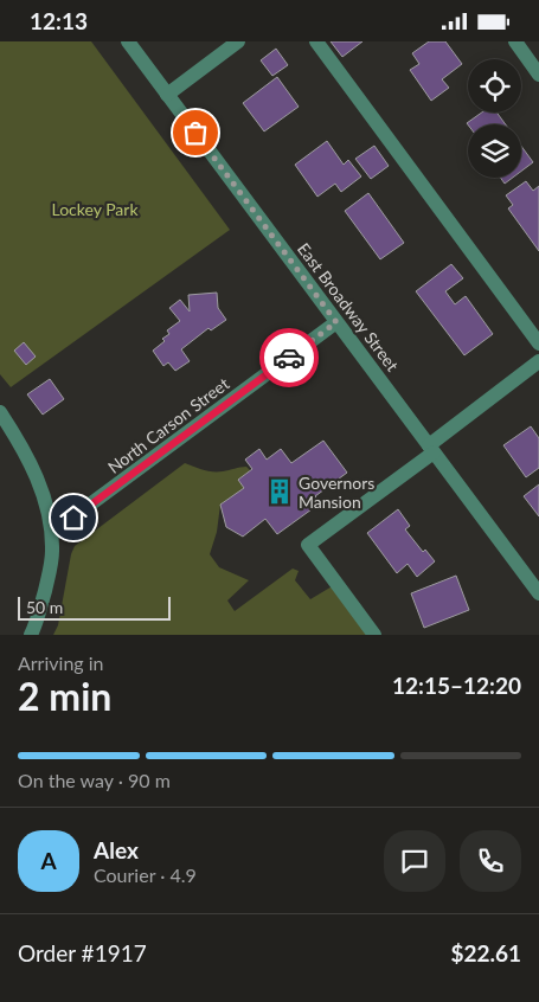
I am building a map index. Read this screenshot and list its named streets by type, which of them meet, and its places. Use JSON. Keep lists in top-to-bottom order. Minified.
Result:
{"streets":{"street":["East Broadway Street","North Carson Street"]},"crossings":[["East Broadway Street","North Carson Street"]],"parks":["Lockey Park"],"places":{"building":["Governors Mansion"]},"scale_bar":"50 m","page":{"status":"12:13","scale":"50 m","heading":["2 min","Arriving in","12:15–12:20"],"panel":["Alex","Courier · 4.9","Order #1917","$22.61"],"bar":"On the way · 90 m","round":"A"}}
